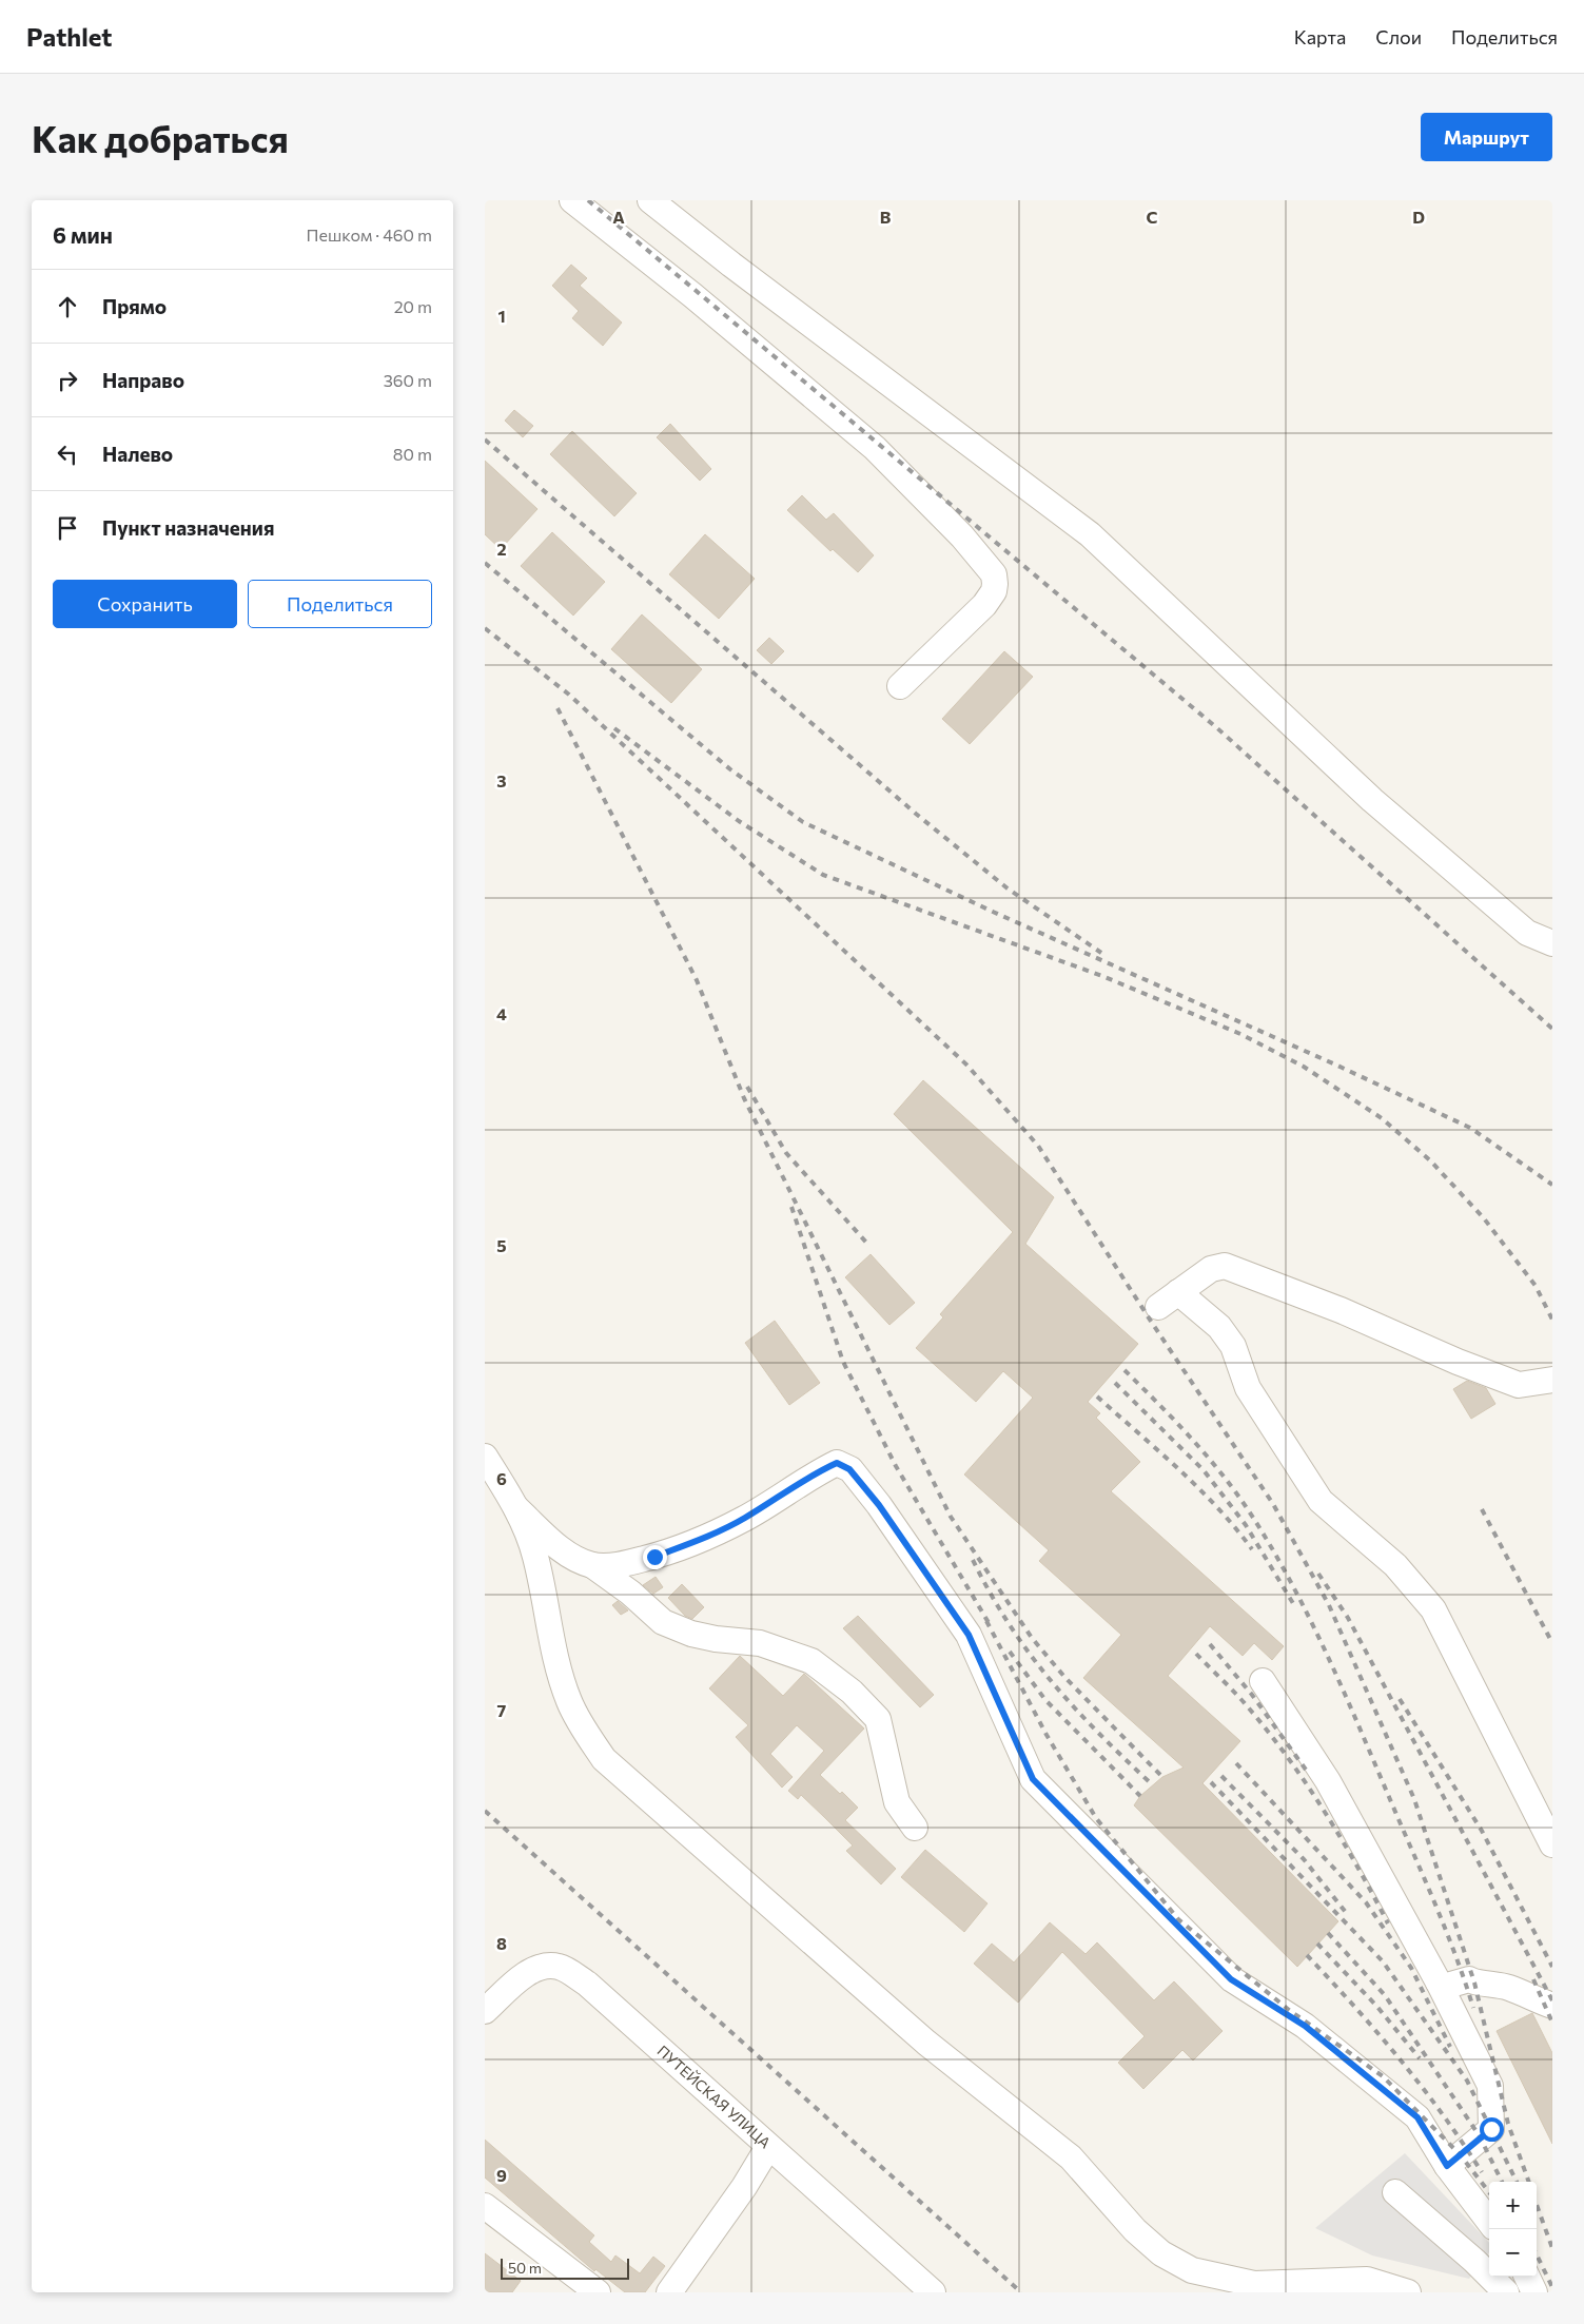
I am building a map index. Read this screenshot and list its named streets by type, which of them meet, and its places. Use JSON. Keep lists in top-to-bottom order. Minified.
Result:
{"streets":{"street":["ПУТЕЙСКАЯ УЛИЦА"]},"scale_bar":"50 m","page":{"header":"Pathlet","nav":["Карта","Слои","Поделиться"],"buttons":["Маршрут",["Сохранить","Поделиться"]],"title":"Как добраться","heading":["6 мин","Пешком · 460 m"],"list":[["Прямо","20 m"],["Направо","360 m"],["Налево","80 m"],"Пункт назначения"],"map_buttons":["+","−"],"scale":"50 m"},"grid":{"columns":["A","B","C","D"],"rows":["1","2","3","4","5","6","7","8","9"]}}
